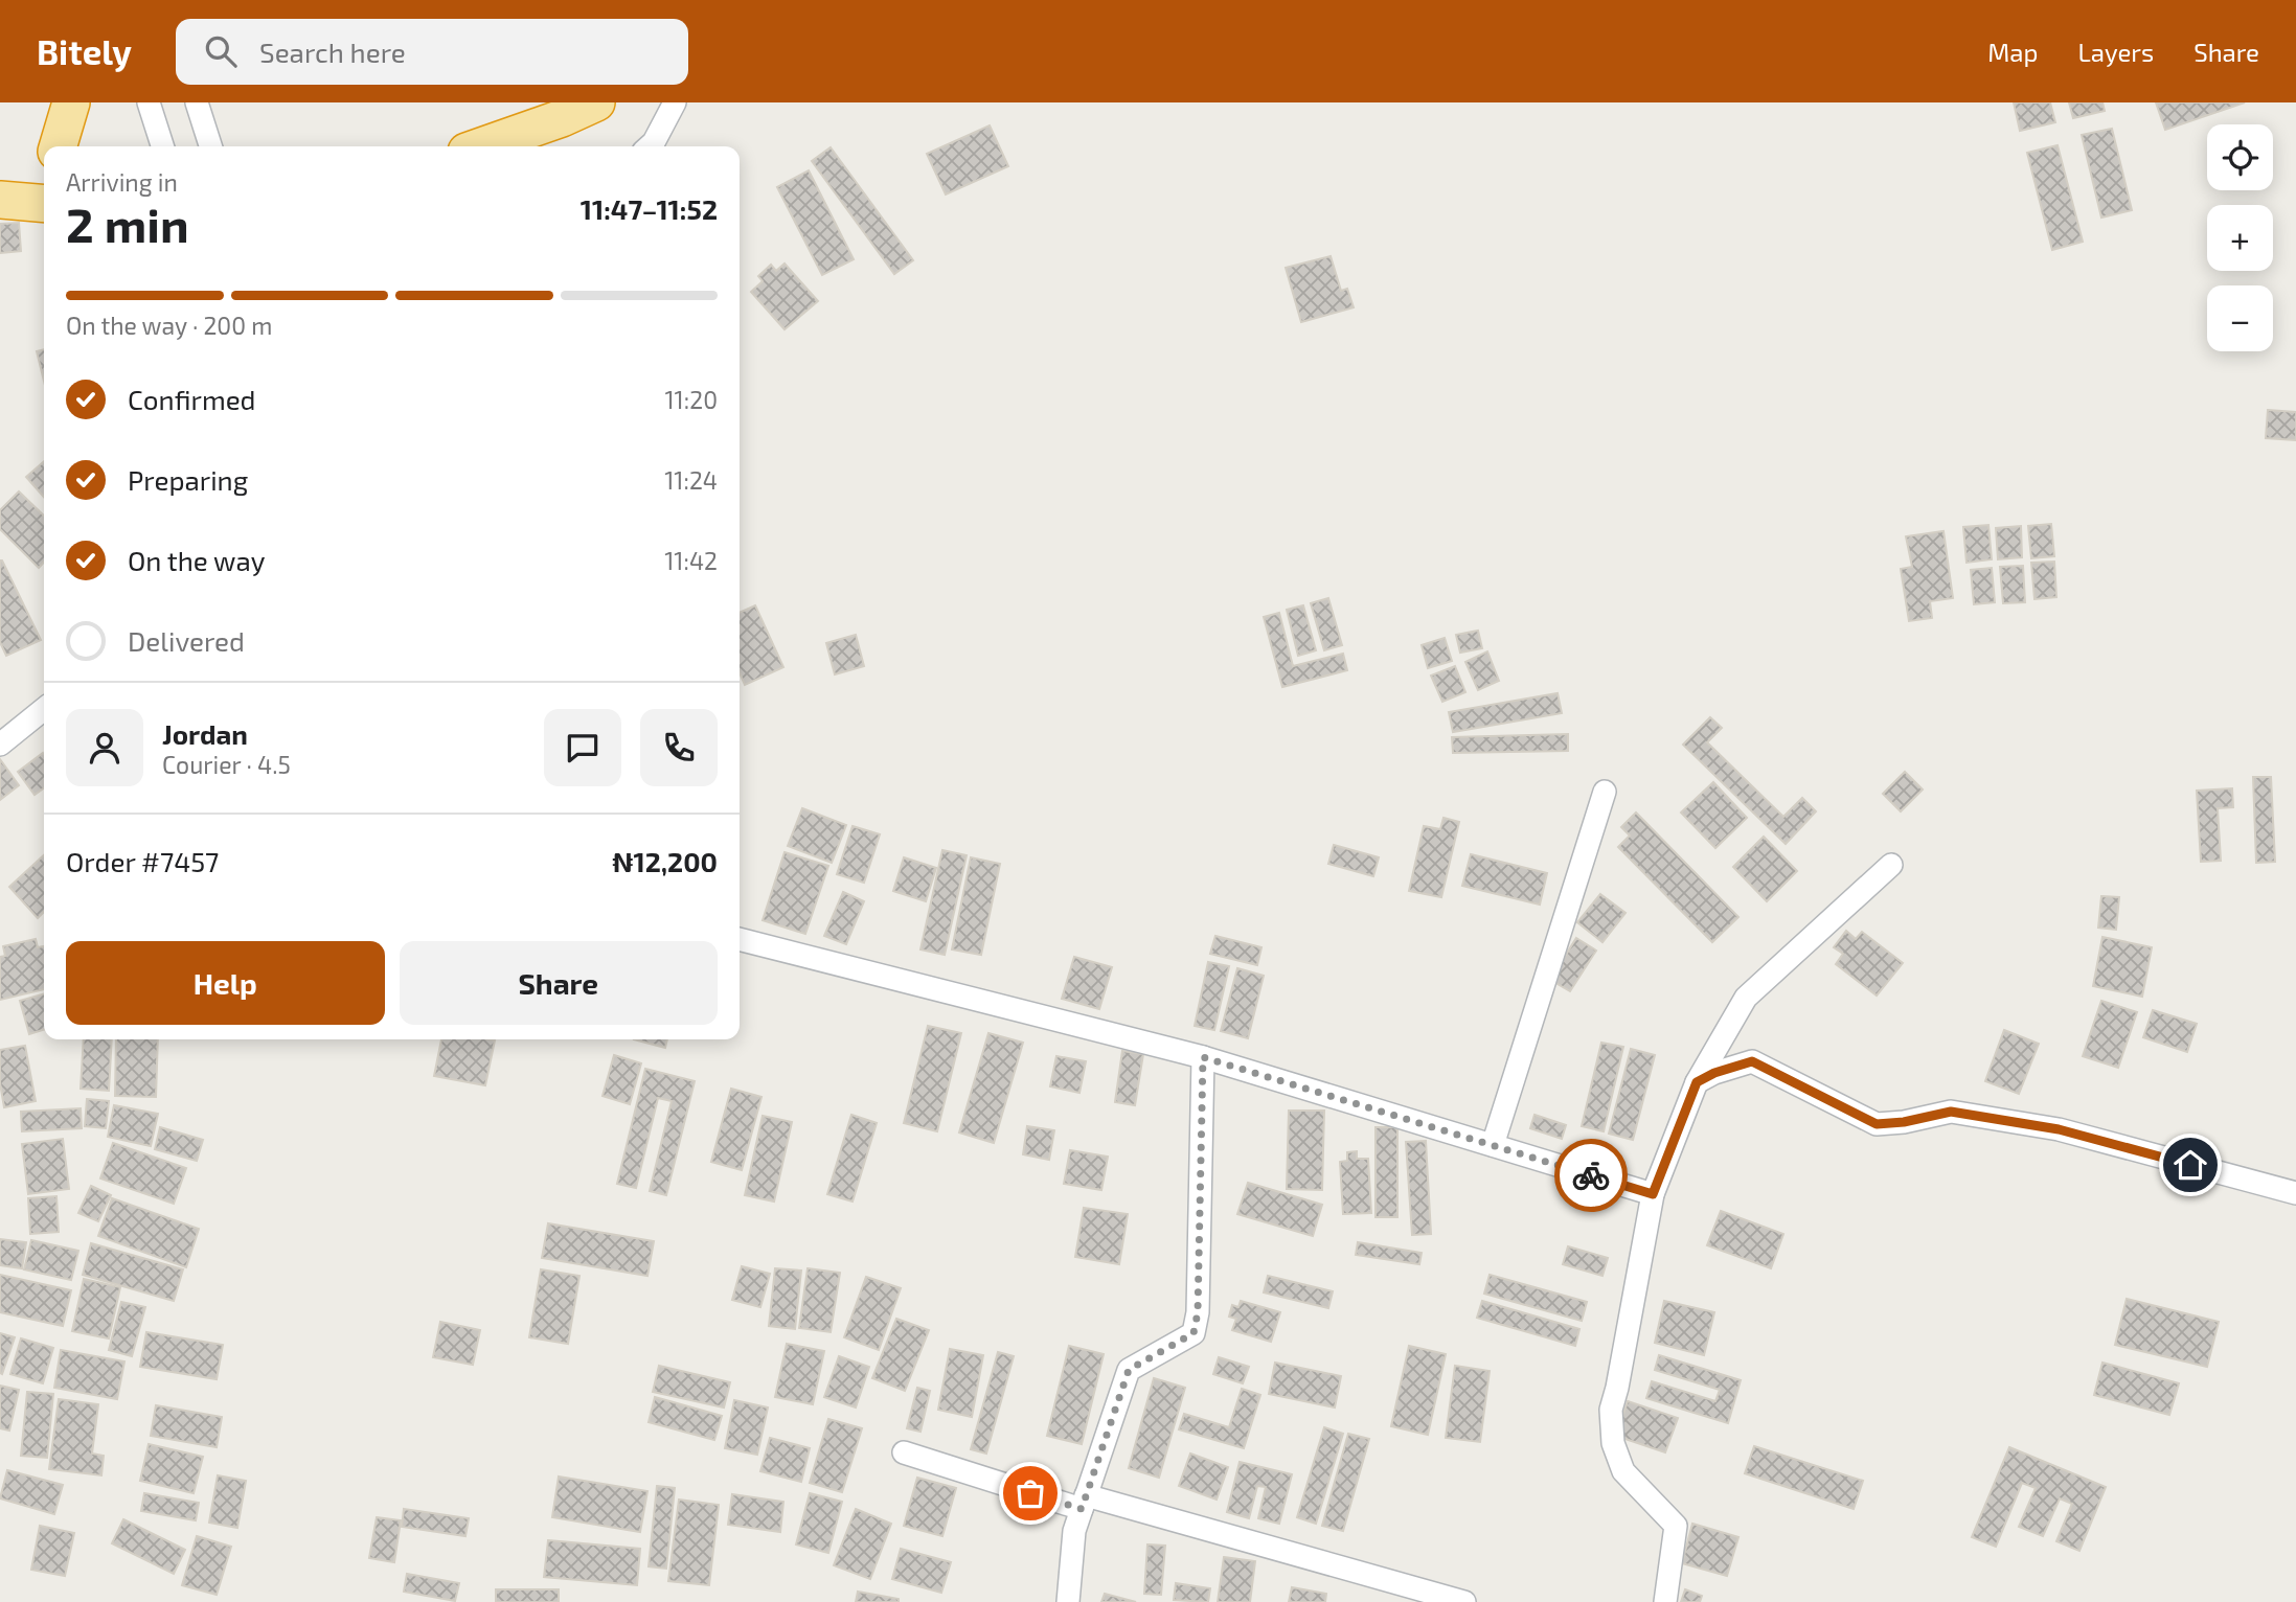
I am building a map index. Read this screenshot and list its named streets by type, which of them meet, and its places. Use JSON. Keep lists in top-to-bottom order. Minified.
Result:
{"page":{"header":"Bitely","search":"Search here","nav":["Map","Layers","Share"],"map_buttons":["+","−"],"heading":["2 min","Arriving in","11:47–11:52"],"panel":["Jordan","Courier · 4.5","Order #7457","₦12,200"],"bar":"On the way · 200 m","list":[["Confirmed","11:20"],["Preparing","11:24"],["On the way","11:42"],"Delivered"],"buttons":["Help","Share"]}}
